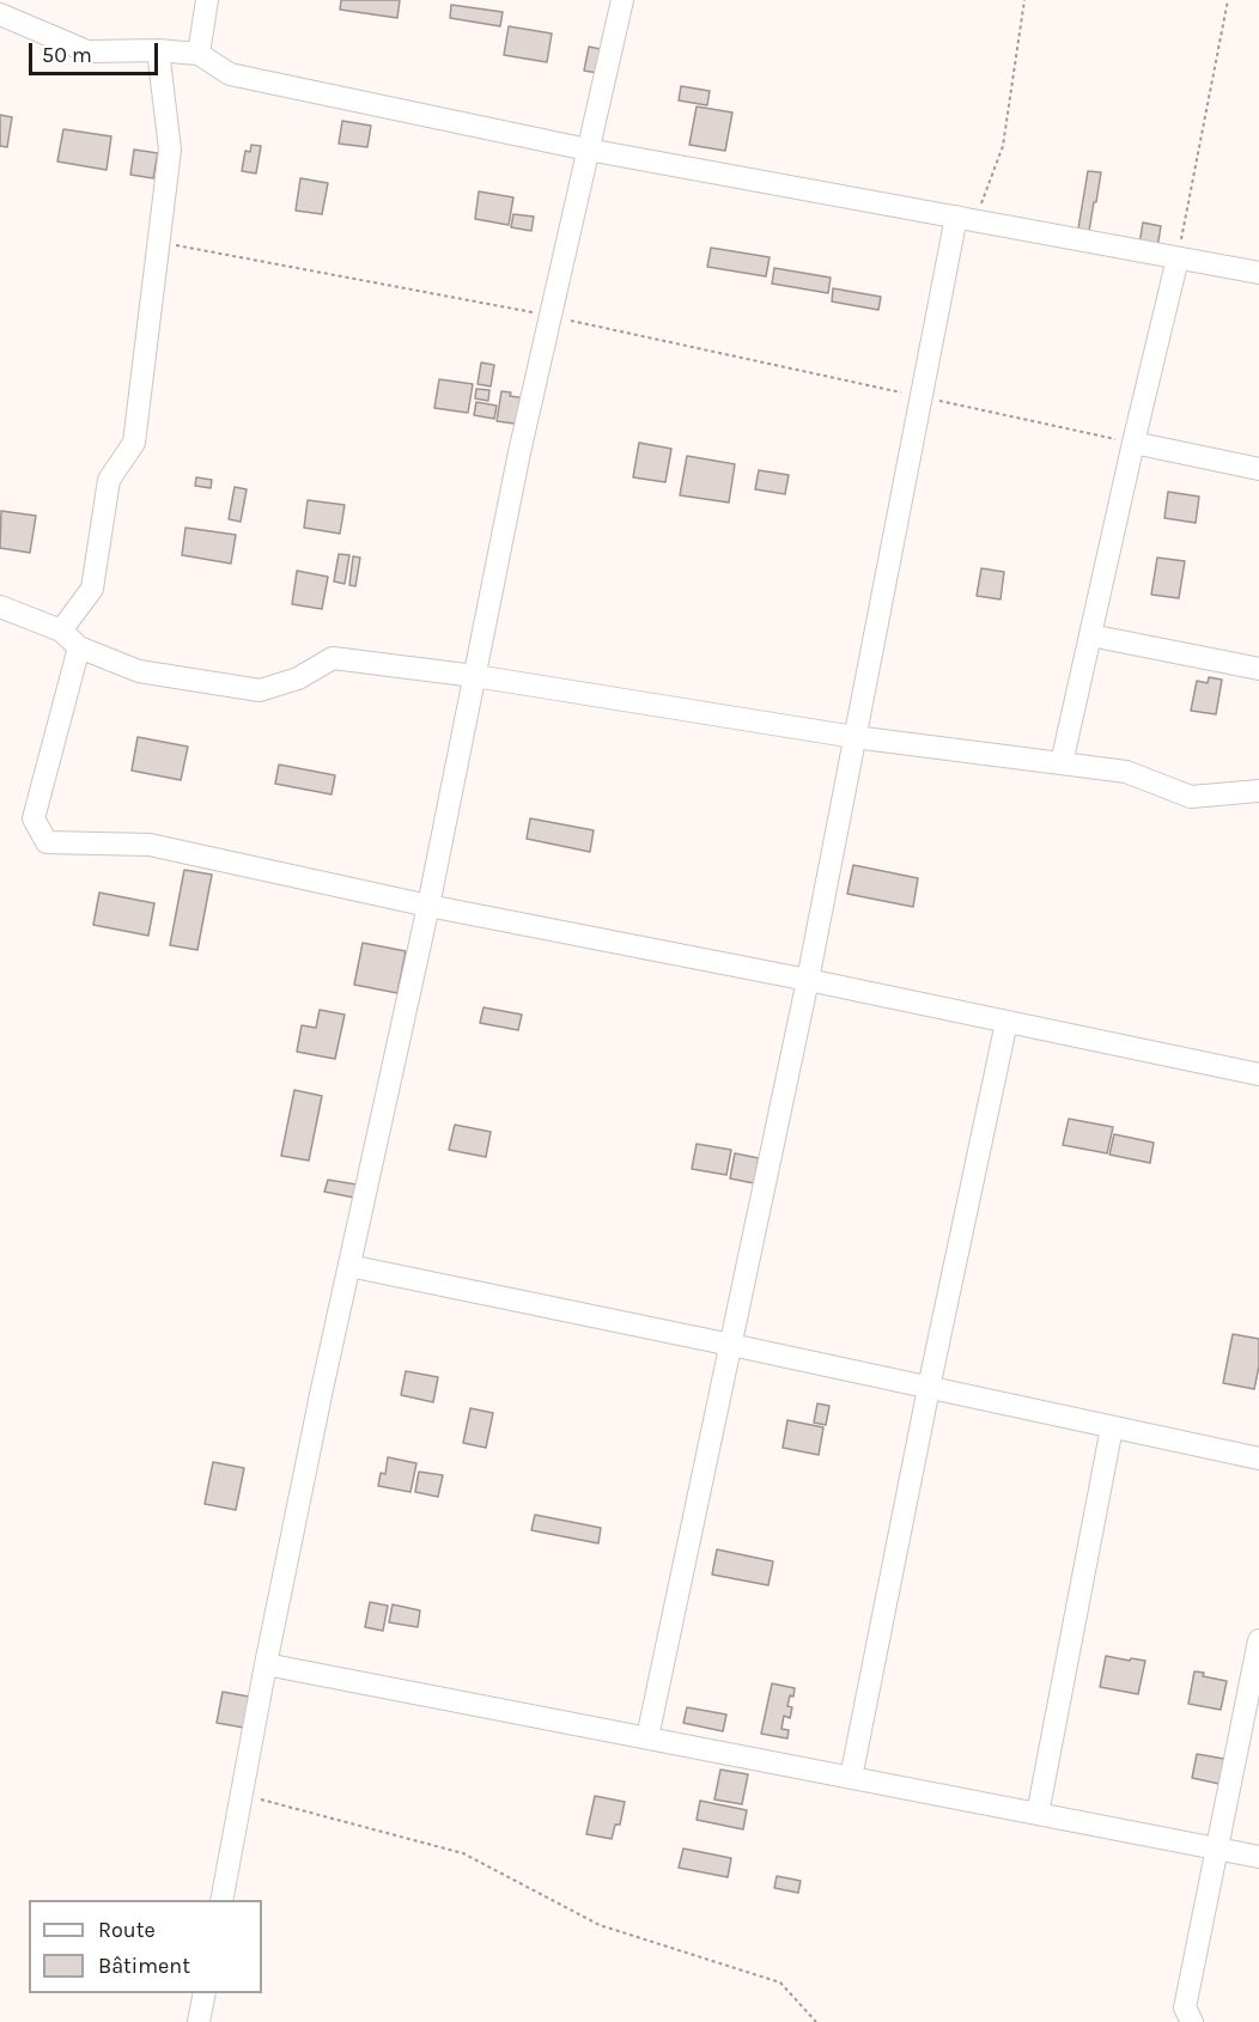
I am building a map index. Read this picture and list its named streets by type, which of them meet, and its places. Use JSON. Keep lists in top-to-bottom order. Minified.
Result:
{"legend":["Route","Bâtiment"],"scale_bar":"50 m"}
